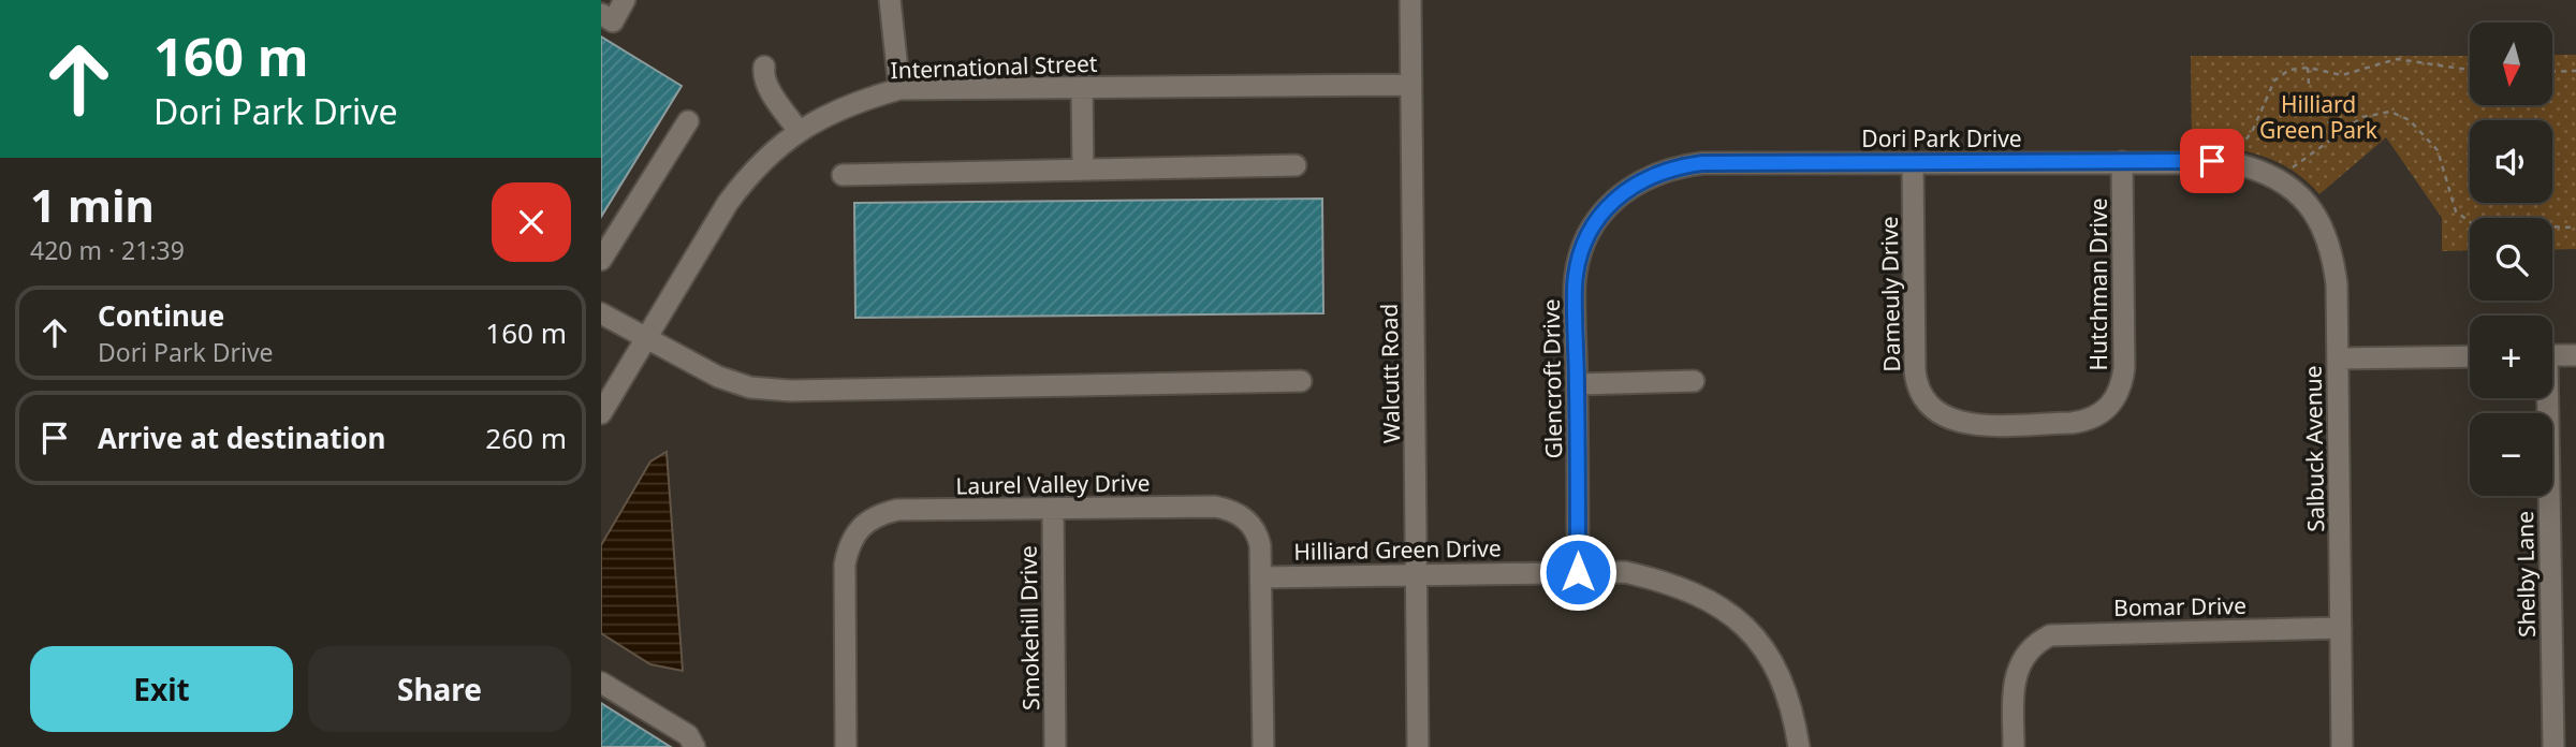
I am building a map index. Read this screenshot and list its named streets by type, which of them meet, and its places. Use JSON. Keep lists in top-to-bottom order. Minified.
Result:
{"streets":{"street":["International Street","Dori Park Drive","Hutchman Drive","Dameuly Drive","Walcutt Road","Glencroft Drive","Salbuck Avenue","Laurel Valley Drive","Hilliard Green Drive","Shelby Lane","Bomar Drive","Smokehill Drive"]},"crossings":[["International Street","Walcutt Road"],["Dori Park Drive","Hutchman Drive"],["Dori Park Drive","Dameuly Drive"],["Dori Park Drive","Glencroft Drive"],["Dori Park Drive","Salbuck Avenue"],["Hutchman Drive","Dameuly Drive"],["Walcutt Road","Hilliard Green Drive"],["Glencroft Drive","Hilliard Green Drive"],["Salbuck Avenue","Bomar Drive"],["Laurel Valley Drive","Hilliard Green Drive"],["Laurel Valley Drive","Smokehill Drive"]],"parks":["Hilliard Green Park"],"north":"bottom","page":{"turn":["160 m","Dori Park Drive"],"map_buttons":["+","−"],"heading":["1 min","420 m · 21:39"],"list":[{"name":"Continue","note":"Dori Park Drive","value":"160 m"},{"name":"Arrive at destination","value":"260 m"}],"buttons":["Exit","Share"]}}
